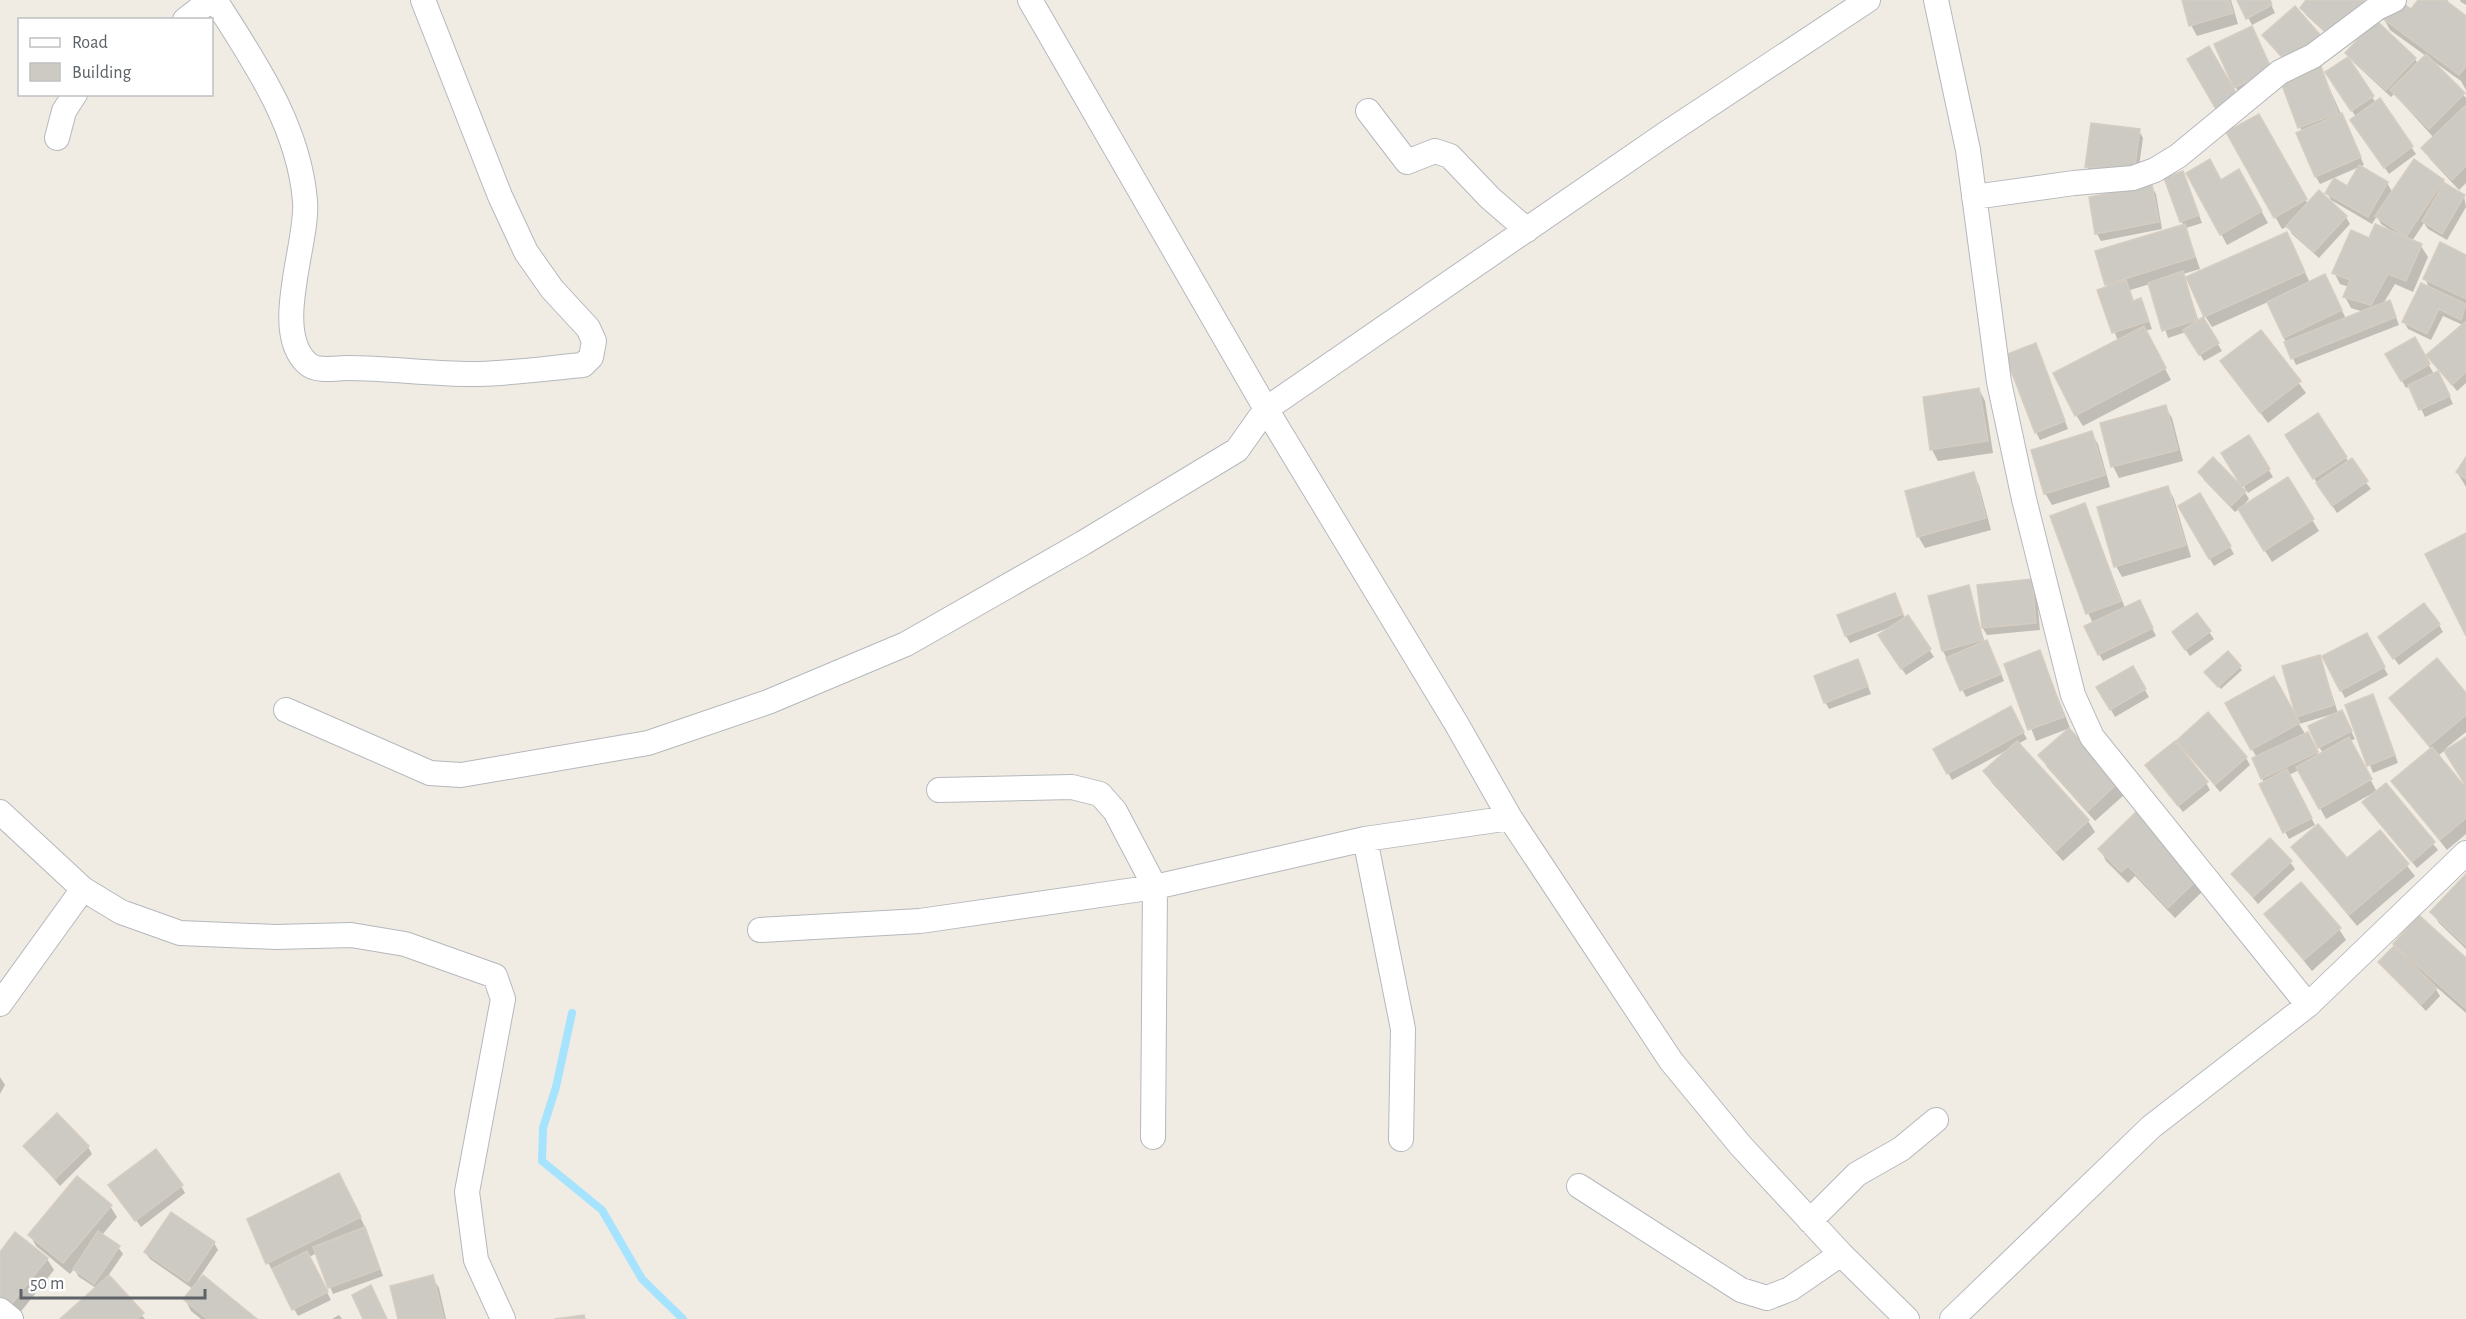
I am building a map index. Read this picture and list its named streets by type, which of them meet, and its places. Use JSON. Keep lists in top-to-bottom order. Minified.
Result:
{"legend":["Road","Building"],"scale_bar":"50 m"}
